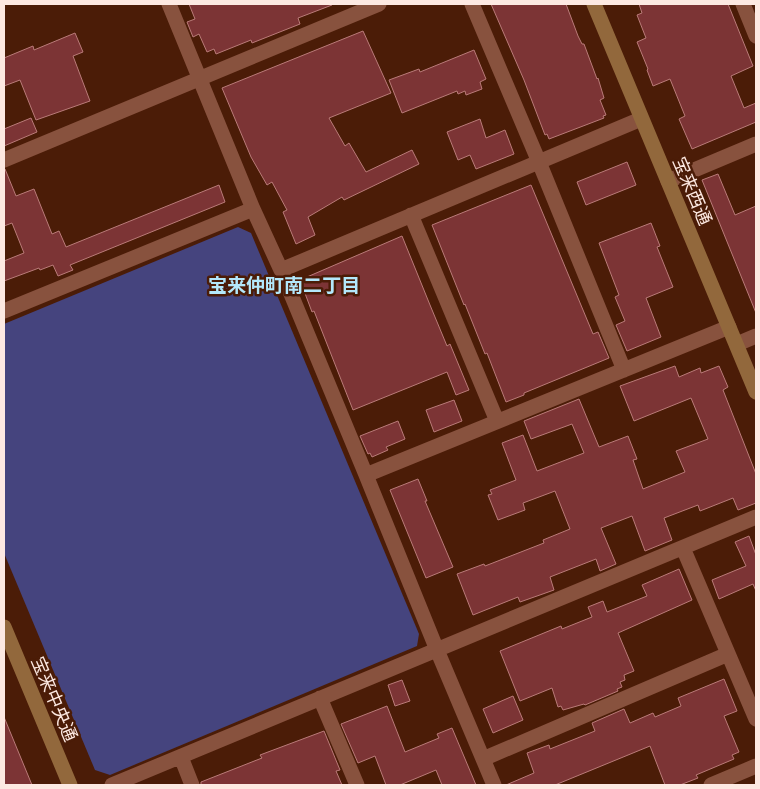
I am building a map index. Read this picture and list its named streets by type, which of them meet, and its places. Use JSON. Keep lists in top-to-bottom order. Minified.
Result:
{"streets":{"street":["宝来西通","宝来中央通"]},"districts":["宝来仲町南二丁目"]}
